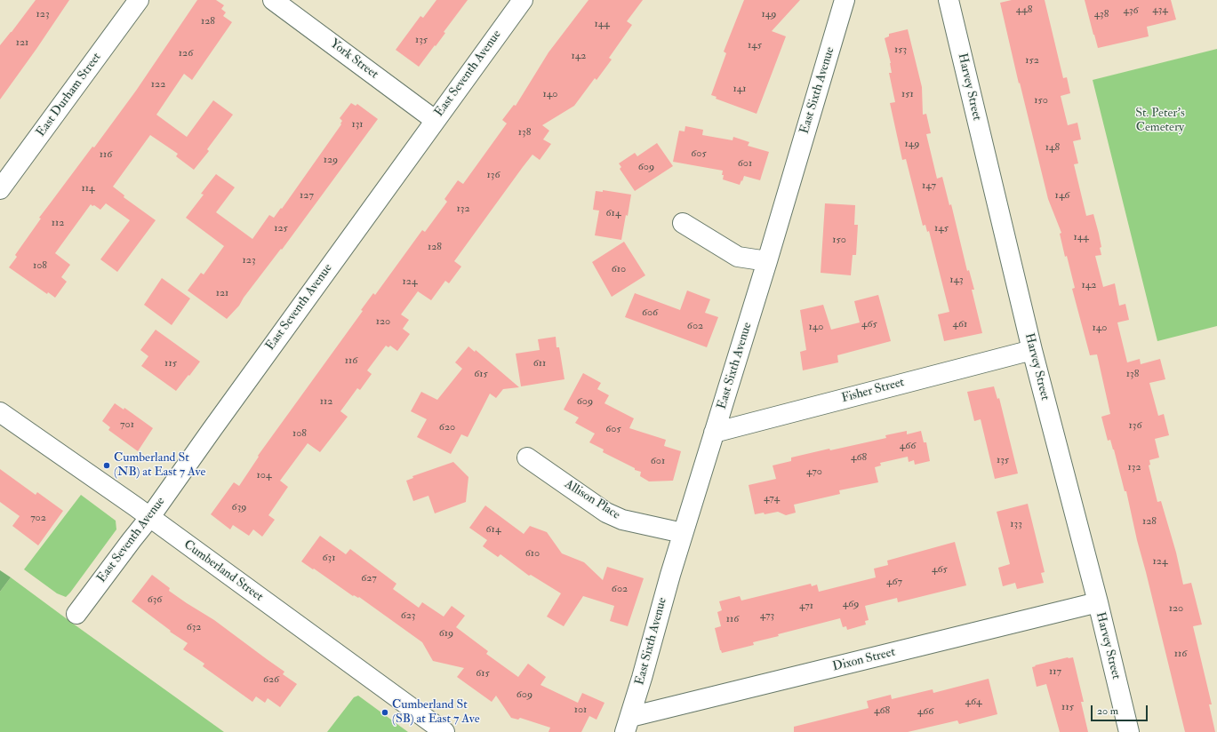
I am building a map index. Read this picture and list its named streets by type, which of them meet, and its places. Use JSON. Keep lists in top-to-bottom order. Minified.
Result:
{"streets":{"street":["York Street","East Seventh Avenue","Harvey Street","East Sixth Avenue","East Durham Street","Fisher Street","Allison Place","Cumberland Street","Dixon Street"]},"crossings":[["York Street","East Seventh Avenue"],["East Seventh Avenue","Cumberland Street"],["Harvey Street","Fisher Street"],["Harvey Street","Dixon Street"],["East Sixth Avenue","Fisher Street"],["East Sixth Avenue","Allison Place"],["East Sixth Avenue","Dixon Street"]],"parks":["St. Peter's Cemetery"],"places":["Cumberland St (NB) at East 7 Ave","Cumberland St (SB) at East 7 Ave"],"house_numbers":["448","434","436","123","149","438","128","144","135","121","145","153","126","142","152","122","141","140","151","150","131","138","149","148","605","116","129","601","609","136","147","114","127","146","132","614","112","125","145","144","150","128","123","108","610","143","124","142","121","606","120","465","461","602","140","140","116","115","611","615","138","112","609","701","136","620","605","108","466","468","135","601","132","470","104","474","639","702","128","133","614","610","631","124","465","627","467","602","636","469","471","120","623","473","116","632","619","116","117","615","626","609","464","115","101","468","466"],"scale_bar":"20 m"}
